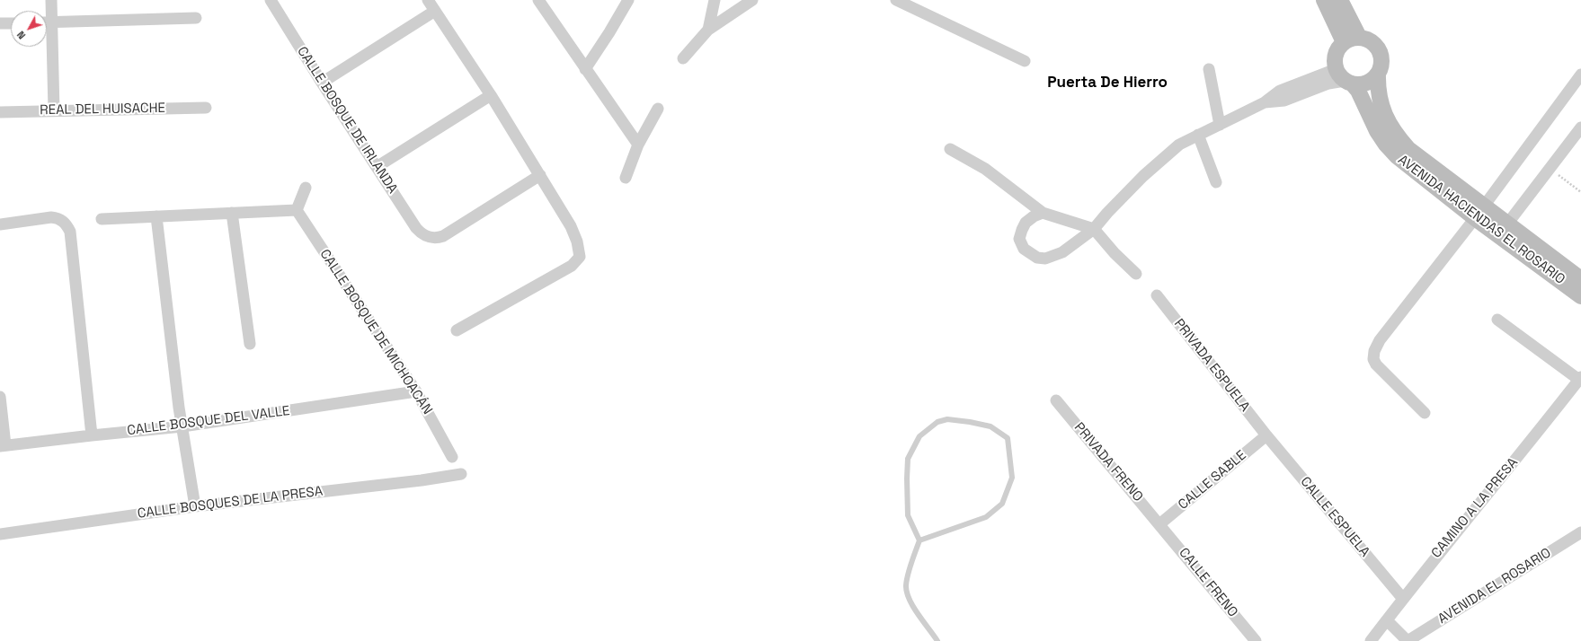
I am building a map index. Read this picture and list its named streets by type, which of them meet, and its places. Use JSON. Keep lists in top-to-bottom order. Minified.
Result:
{"streets":{"street":["REAL DEL HUISACHE","CALLE BOSQUE DE IRLANDA","AVENIDA HACIENDAS EL ROSARIO","CALLE BOSQUE DE MICHOACÁN","PRIVADA ESPUELA","CALLE BOSQUE DEL VALLE","PRIVADA FRENO","CALLE SABLE","CALLE BOSQUES DE LA PRESA","CAMINO A LA PRESA","CALLE ESPUELA","CALLE FRENO","AVENIDA EL ROSARIO"]},"crossings":[["CALLE BOSQUE DE MICHOACÁN","CALLE BOSQUE DEL VALLE"],["PRIVADA ESPUELA","CALLE SABLE"],["PRIVADA ESPUELA","CALLE ESPUELA"],["PRIVADA FRENO","CALLE SABLE"],["PRIVADA FRENO","CALLE FRENO"],["CALLE SABLE","CALLE ESPUELA"],["CALLE SABLE","CALLE FRENO"],["CAMINO A LA PRESA","CALLE ESPUELA"]],"districts":["Puerta De Hierro"],"north":"bottom left"}
